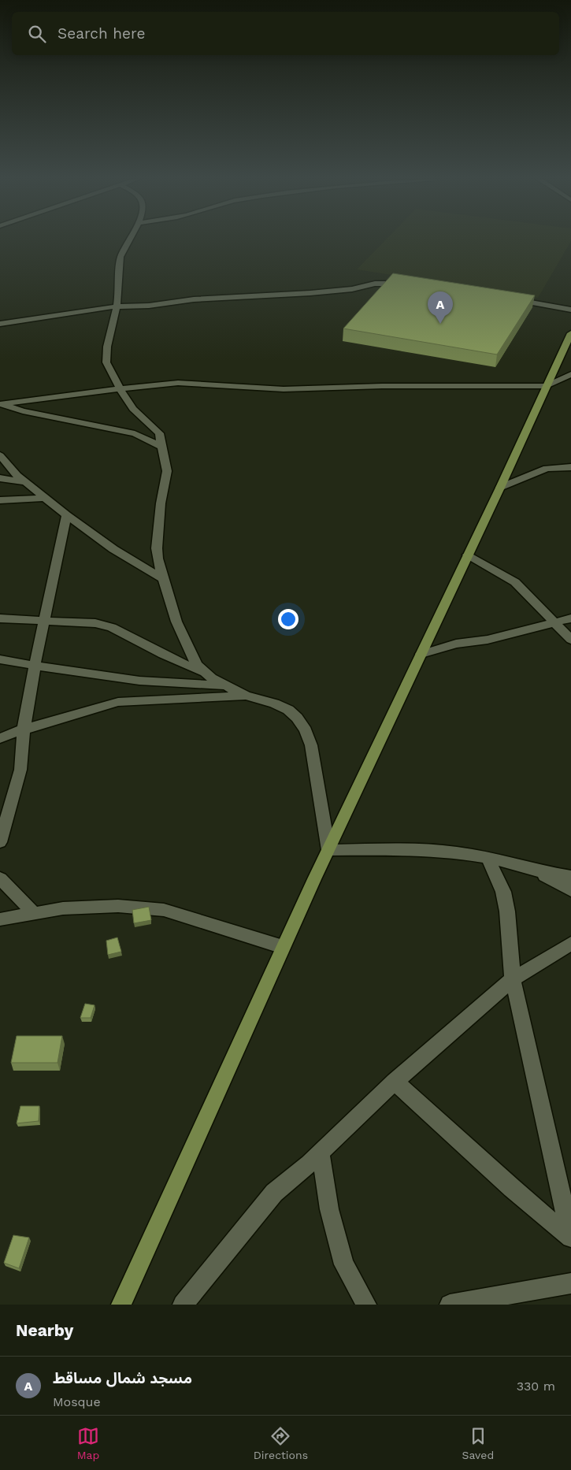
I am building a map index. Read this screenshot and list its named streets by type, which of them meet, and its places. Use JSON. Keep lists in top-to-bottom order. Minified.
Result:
{"page":{"search":"Search here","pins":"A","heading":"Nearby","list":[{"mark":"A","name":"مسجد شمال مساقط","note":"Mosque","value":"330 m"}],"nav":["Map","Directions","Saved"]}}
